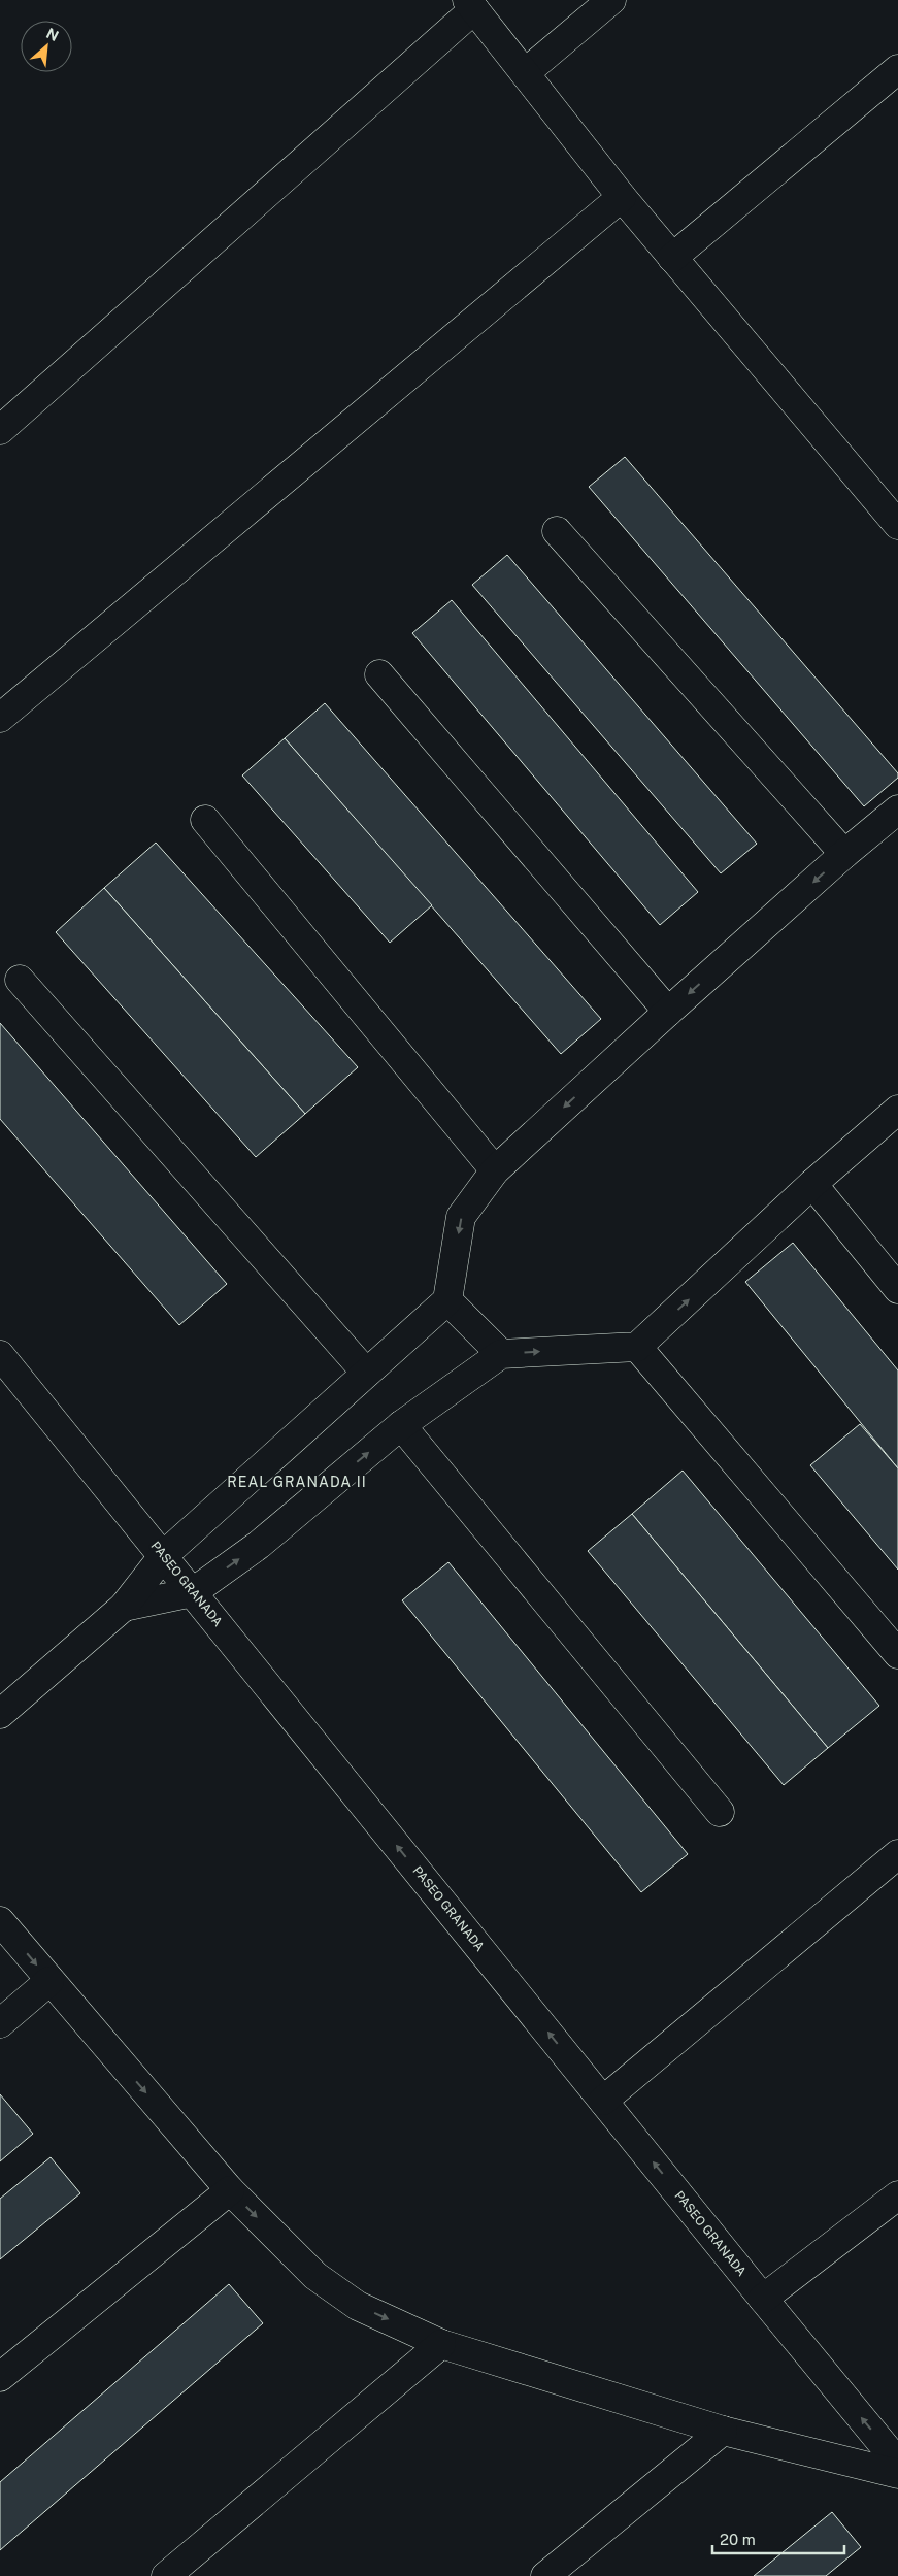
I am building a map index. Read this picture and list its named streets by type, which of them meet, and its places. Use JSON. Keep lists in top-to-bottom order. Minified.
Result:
{"streets":{"street":["PASEO GRANADA"]},"one_way":["PASEO GRANADA"],"districts":["REAL GRANADA II"],"scale_bar":"20 m","north":"top right"}
